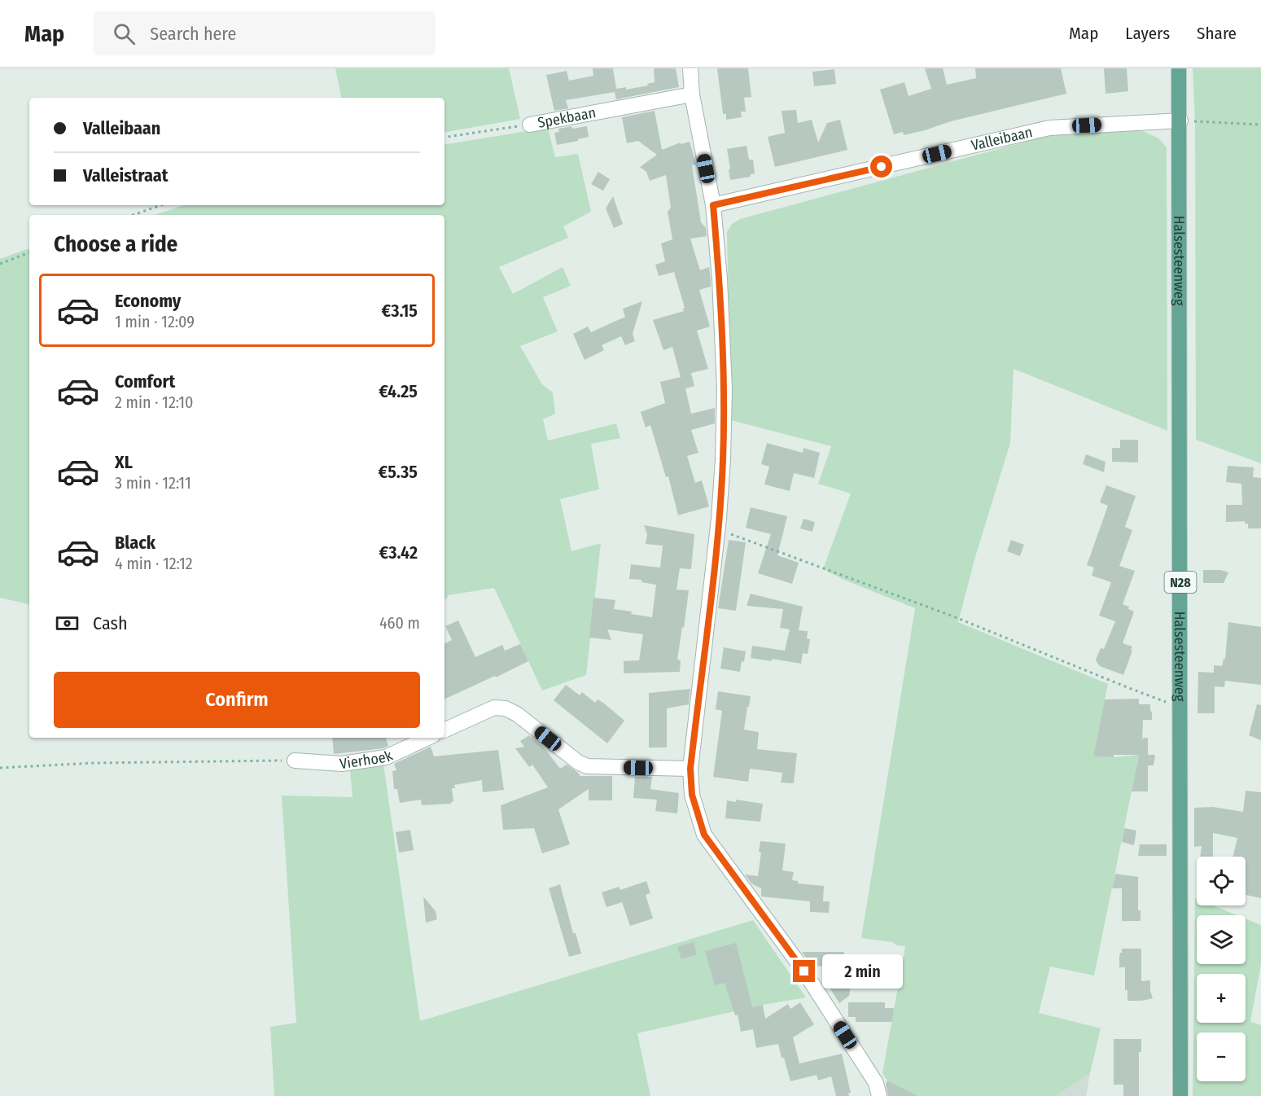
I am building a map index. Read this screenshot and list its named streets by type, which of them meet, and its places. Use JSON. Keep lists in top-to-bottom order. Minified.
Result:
{"streets":{"main road":["Halsesteenweg","N28"],"street":["Spekbaan","Valleibaan","Vierhoek"]},"crossings":[["Valleibaan","Halsesteenweg"]],"page":{"header":"Map","search":"Search here","nav":["Map","Layers","Share"],"banner":["Valleibaan","Valleistraat"],"heading":"Choose a ride","list":[{"name":"Economy","note":"1 min · 12:09","value":"€3.15"},{"name":"Comfort","note":"2 min · 12:10","value":"€4.25"},{"name":"XL","note":"3 min · 12:11","value":"€5.35"},{"name":"Black","note":"4 min · 12:12","value":"€3.42"}],"pay":["Cash","460 m"],"buttons":"Confirm","map_buttons":["+","−"],"bubble":"2 min"}}
